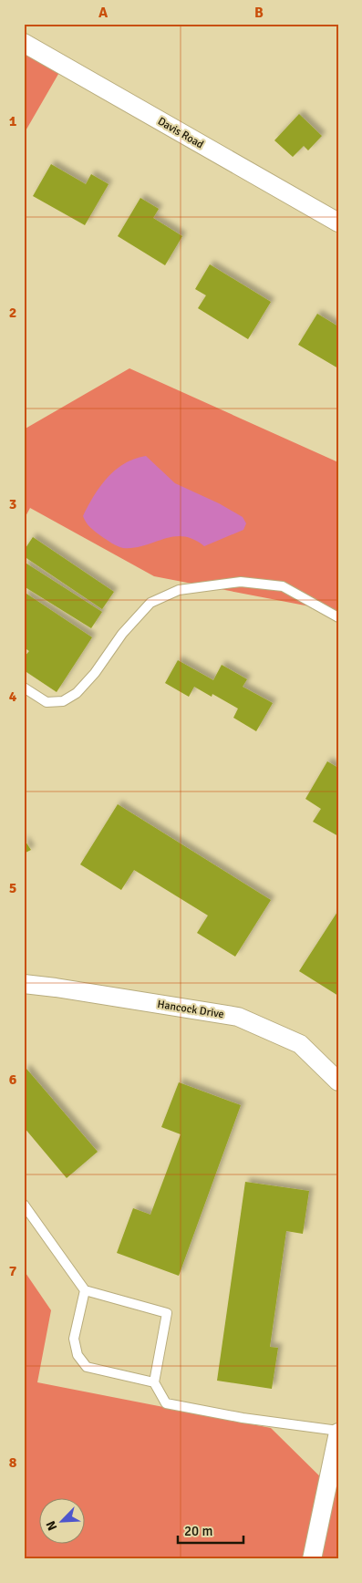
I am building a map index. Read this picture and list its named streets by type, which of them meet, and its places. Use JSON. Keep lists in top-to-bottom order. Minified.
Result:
{"streets":{"street":["Davis Road","Hancock Drive"]},"scale_bar":"20 m","north":"bottom left","grid":{"columns":["A","B"],"rows":["1","2","3","4","5","6","7","8"]}}
